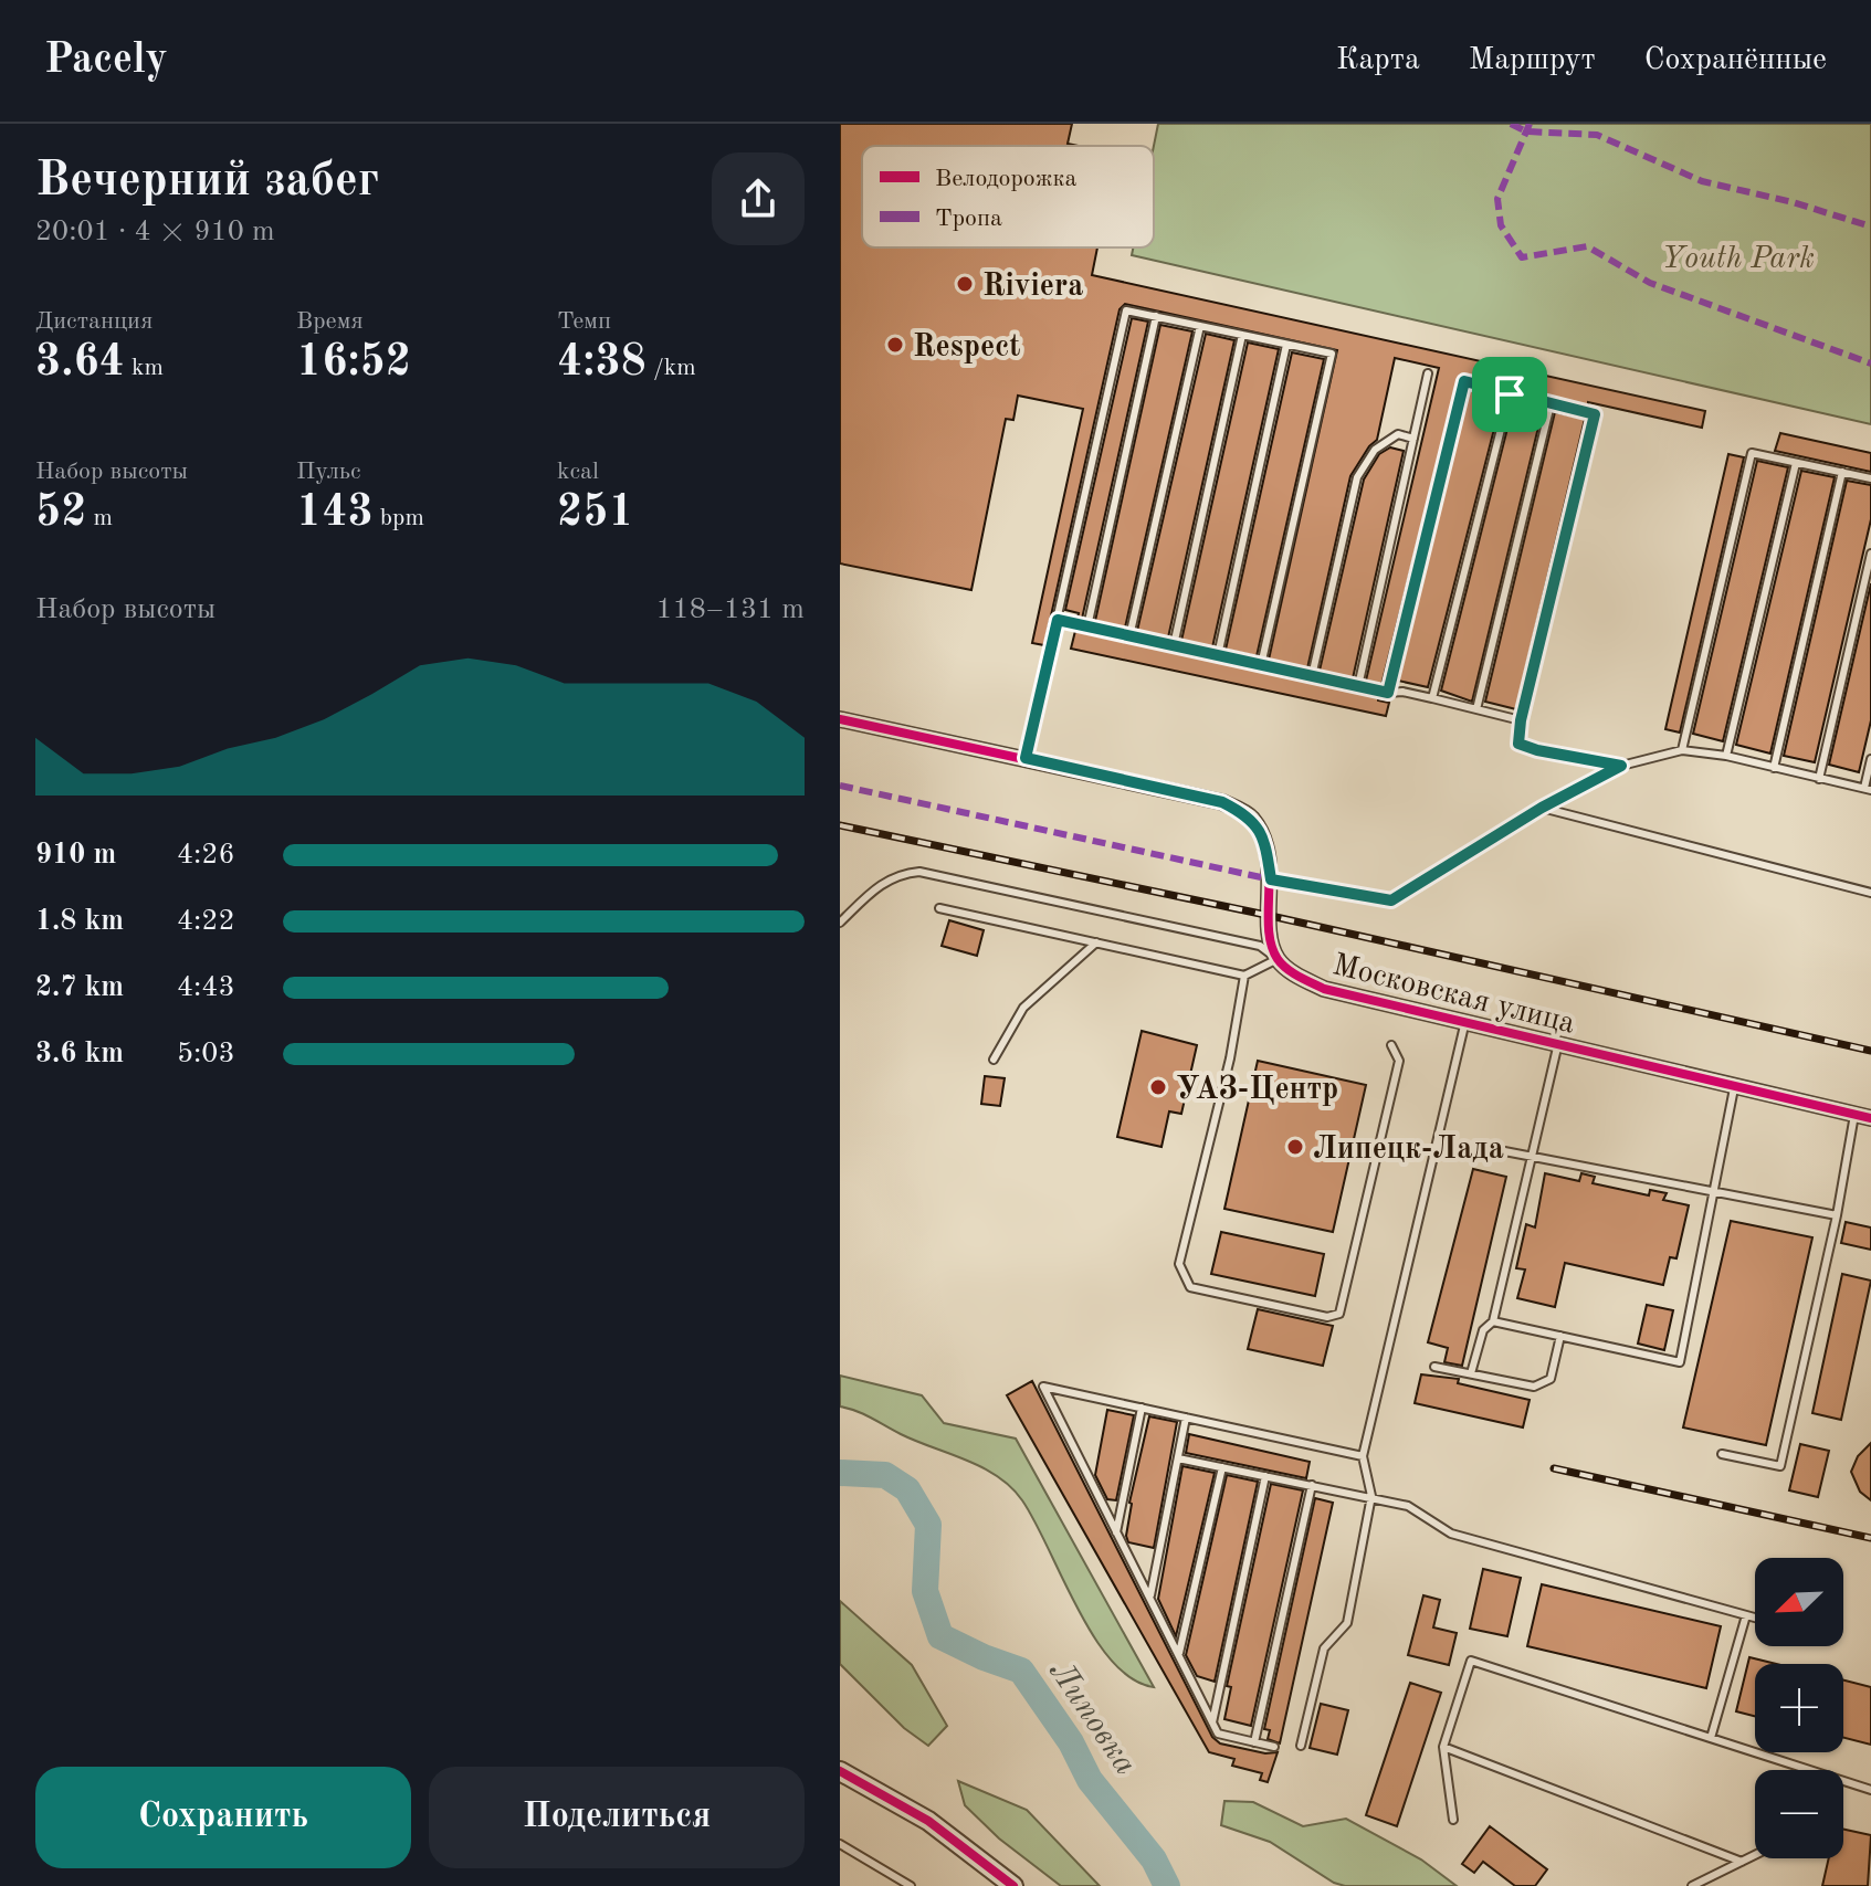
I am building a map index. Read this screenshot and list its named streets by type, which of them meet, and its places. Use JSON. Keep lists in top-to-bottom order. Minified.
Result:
{"streets":{"street":["Московская улица"]},"water":["Липовка"],"parks":["Youth Park"],"places":["Riviera","Respect","УАЗ-Центр","Липецк-Лада"],"legend":["Велодорожка","Тропа"],"north":"bottom left","page":{"header":"Pacely","nav":["Карта","Маршрут","Сохранённые"],"heading":["Вечерний забег","20:01 · 4 × 910 m"],"stats":[["Дистанция","3.64 km"],["Время","16:52"],["Темп","4:38 /km"],["Набор высоты","52 m"],["Пульс","143 bpm"],["kcal","251"]],"chart":["Набор высоты","118–131 m"],"list":[{"name":"910 m","note":"4:26"},{"name":"1.8 km","note":"4:22"},{"name":"2.7 km","note":"4:43"},{"name":"3.6 km","note":"5:03"}],"map_buttons":["+","−"],"buttons":["Сохранить","Поделиться"]}}
